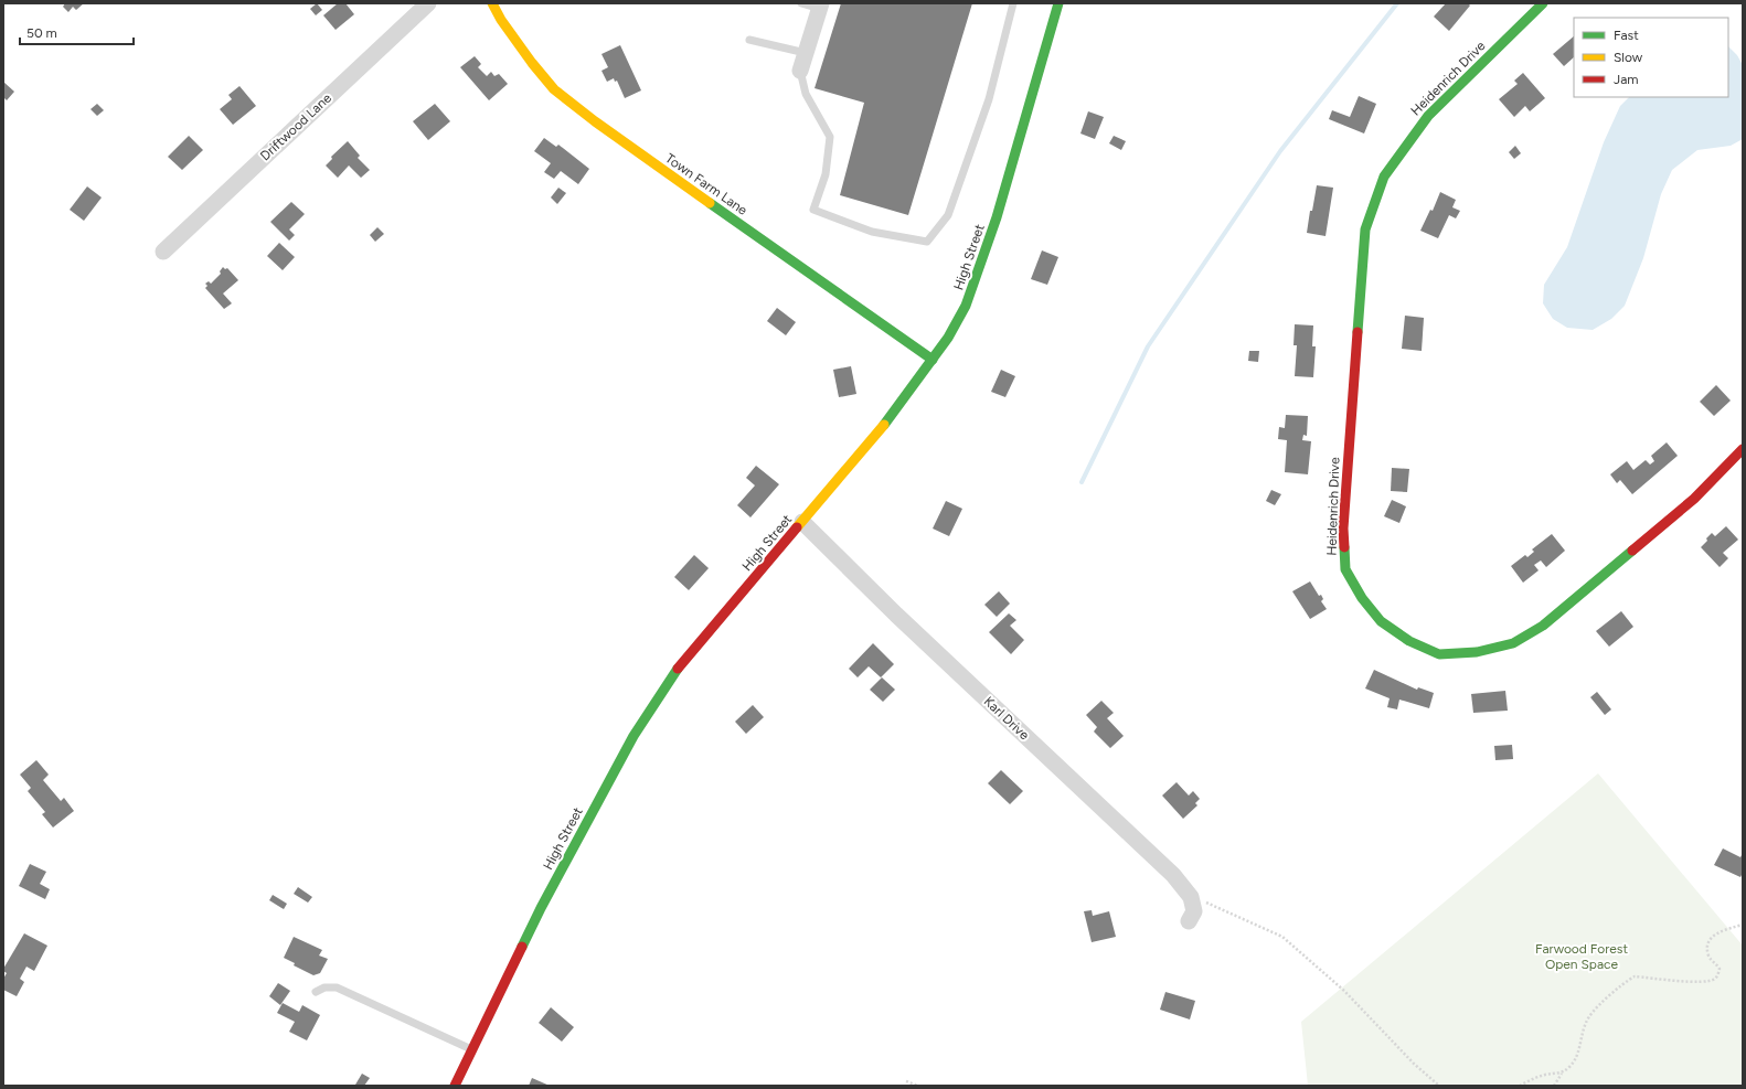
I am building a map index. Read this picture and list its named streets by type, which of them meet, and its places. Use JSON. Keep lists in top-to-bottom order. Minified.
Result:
{"streets":{"street":["Heidenrich Drive","Driftwood Lane","Town Farm Lane","High Street","Karl Drive"]},"crossings":[["Town Farm Lane","High Street"],["High Street","Karl Drive"]],"parks":["Farwood Forest Open Space"],"legend":["Fast","Slow","Jam"],"scale_bar":"50 m"}
